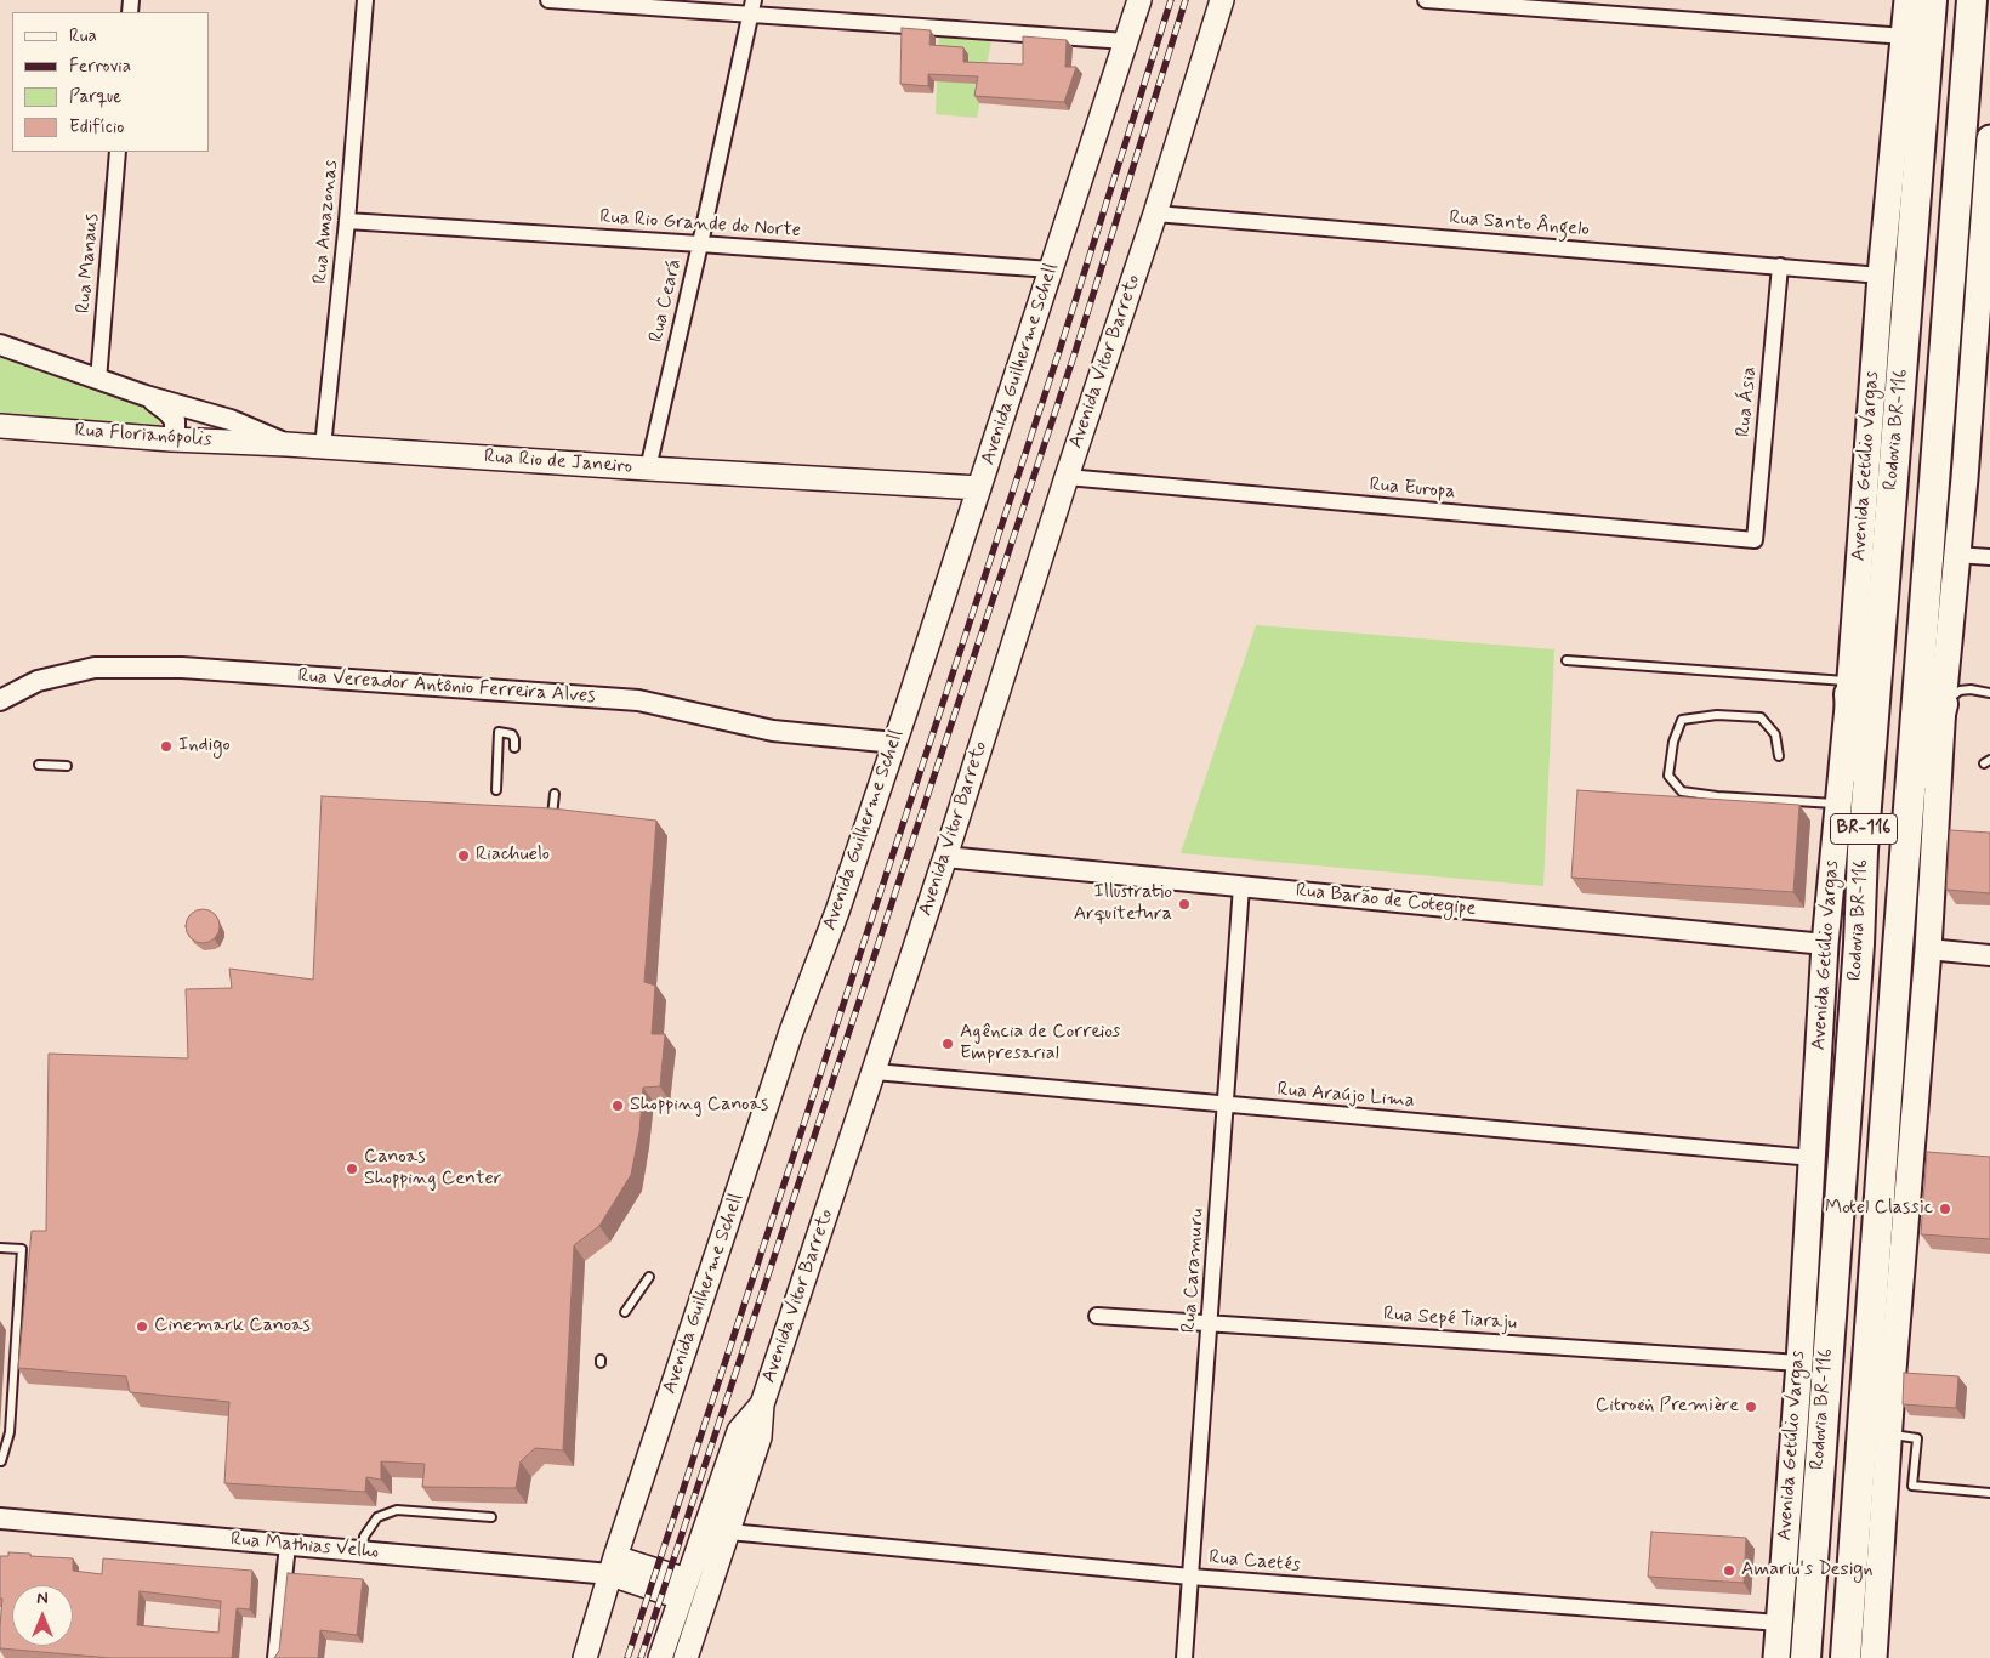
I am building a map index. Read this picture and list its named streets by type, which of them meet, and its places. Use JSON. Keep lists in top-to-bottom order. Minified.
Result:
{"streets":{"highway":["Rodovia BR-116","BR-116"],"main road":["Avenida Vitor Barreto","Avenida Guilherme Schell","Rua Florianópolis","Rua Rio de Janeiro","Avenida Getúlio Vargas"],"street":["Rua Amazonas","Rua Rio Grande do Norte","Rua Santo Ângelo","Rua Manaus","Rua Ceará","Rua Ásia","Rua Europa","Rua Vereador Antônio Ferreira Alves","Rua Barão de Cotegipe","Rua Araújo Lima","Rua Caramuru","Rua Sepé Tiaraju","Rua Mathias Velho","Rua Caetés"]},"crossings":[["Rua Amazonas","Rua Rio Grande do Norte"],["Rua Amazonas","Rua Rio de Janeiro"],["Rua Rio Grande do Norte","Rua Ceará"],["Rua Rio Grande do Norte","Avenida Guilherme Schell"],["Rua Santo Ângelo","Avenida Vitor Barreto"],["Rua Santo Ângelo","Rua Ásia"],["Rua Santo Ângelo","Avenida Getúlio Vargas"],["Rua Manaus","Rua Rio de Janeiro"],["Rua Ceará","Rua Rio de Janeiro"],["Avenida Vitor Barreto","Rua Europa"],["Avenida Vitor Barreto","Rua Barão de Cotegipe"],["Avenida Vitor Barreto","Rua Araújo Lima"],["Avenida Vitor Barreto","Rua Caetés"],["Avenida Guilherme Schell","Rua Rio de Janeiro"],["Avenida Guilherme Schell","Rua Vereador Antônio Ferreira Alves"],["Avenida Guilherme Schell","Rua Mathias Velho"],["Rua Ásia","Rua Europa"],["Rodovia BR-116","BR-116"],["Rua Florianópolis","Rua Rio de Janeiro"],["Avenida Getúlio Vargas","BR-116"],["Avenida Getúlio Vargas","Rua Barão de Cotegipe"],["Avenida Getúlio Vargas","Rua Araújo Lima"],["Avenida Getúlio Vargas","Rua Sepé Tiaraju"],["Avenida Getúlio Vargas","Rua Caetés"],["Rua Barão de Cotegipe","Rua Caramuru"],["Rua Araújo Lima","Rua Caramuru"],["Rua Caramuru","Rua Sepé Tiaraju"],["Rua Caramuru","Rua Caetés"]],"places":["Indigo","Riachuelo","Illustratio Arquitetura","Agência de Correios Empresarial","Shopping Canoas","Canoas Shopping Center","Motel Classic","Cinemark Canoas","Citroën Première","Amariu's Design"],"legend":["Rua","Ferrovia","Parque","Edifício"],"north":"top"}
